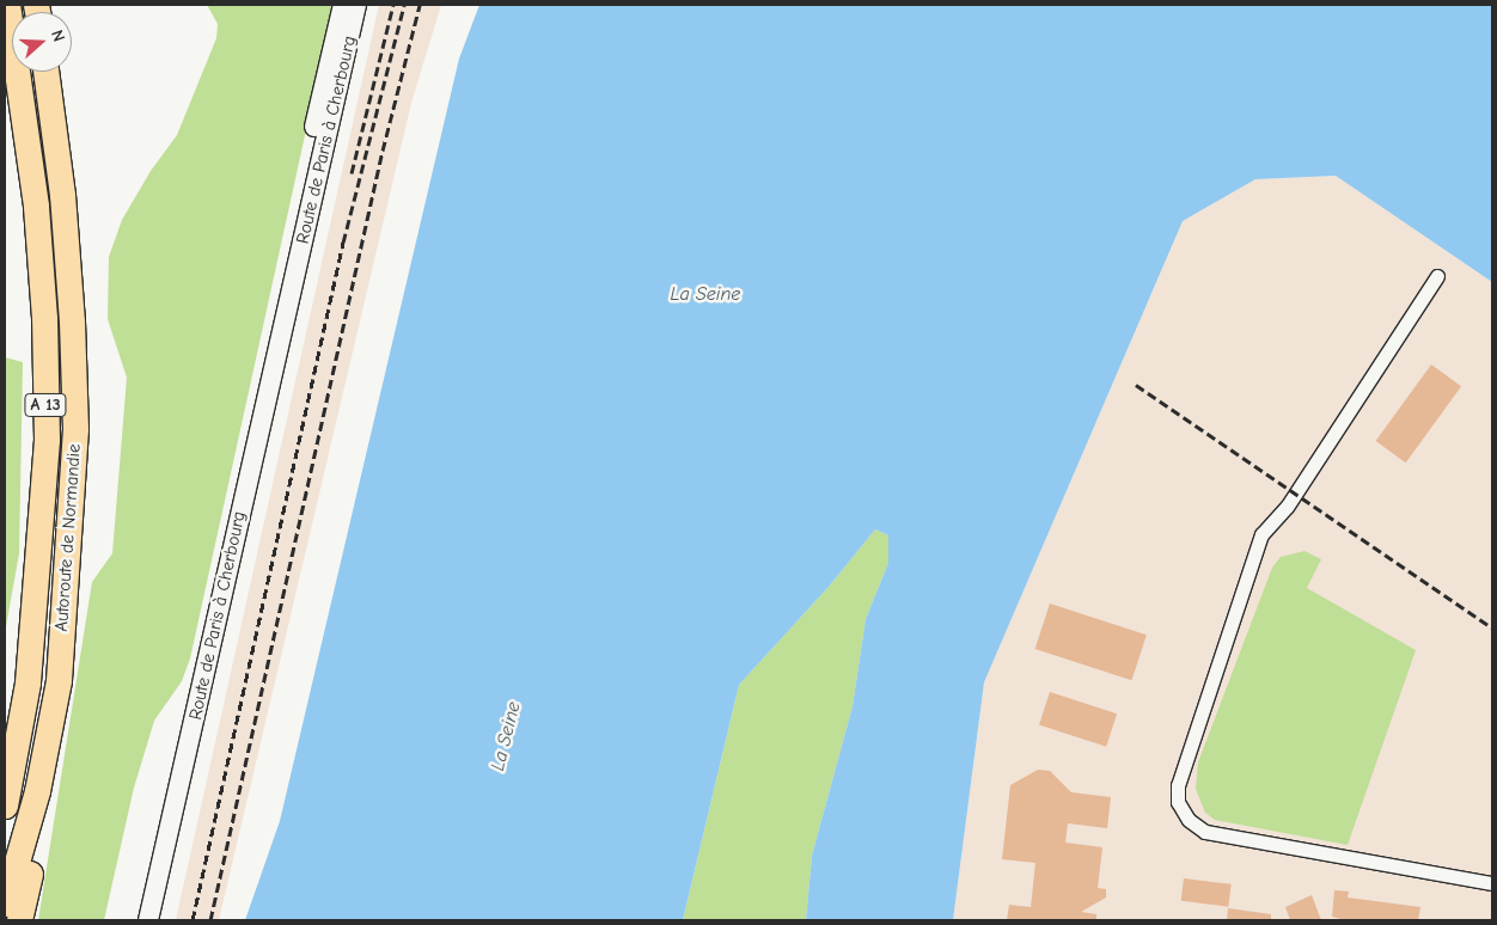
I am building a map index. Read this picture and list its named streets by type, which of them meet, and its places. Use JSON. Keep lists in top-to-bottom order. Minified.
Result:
{"streets":{"highway":["A 13","Autoroute de Normandie"],"main road":["Route de Paris à Cherbourg"]},"water":["La Seine"],"north":"right"}
